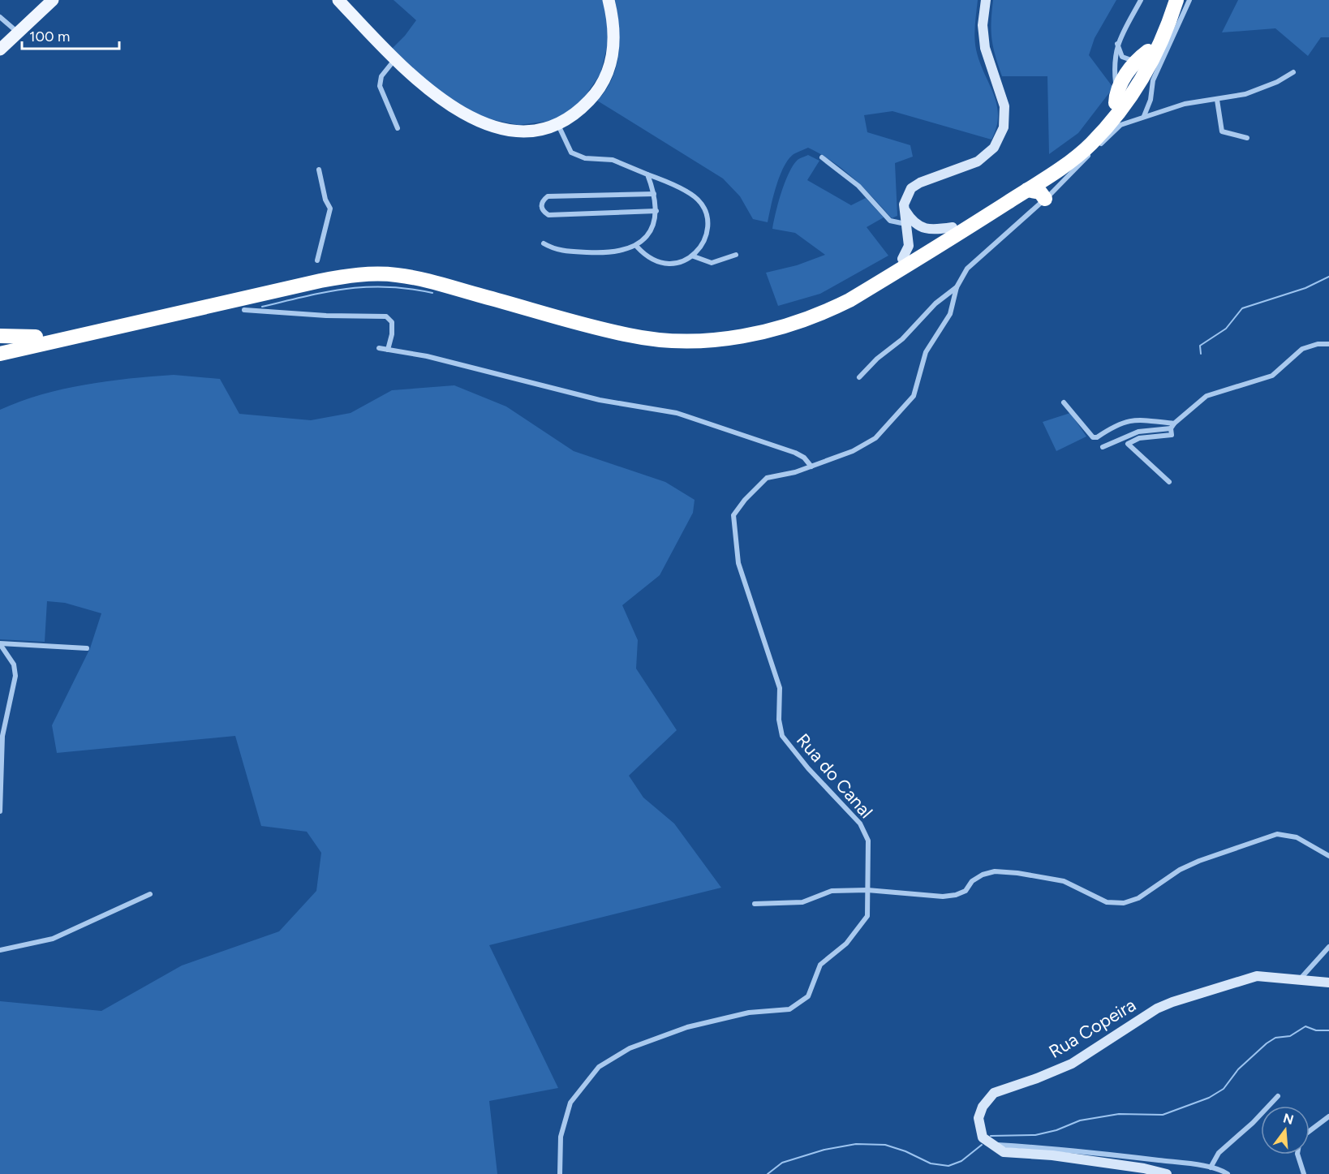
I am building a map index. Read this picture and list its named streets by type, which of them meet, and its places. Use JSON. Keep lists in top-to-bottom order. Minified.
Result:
{"streets":{"main road":["Rua Copeira"],"street":["Rua do Canal"]},"scale_bar":"100 m","north":"top"}
